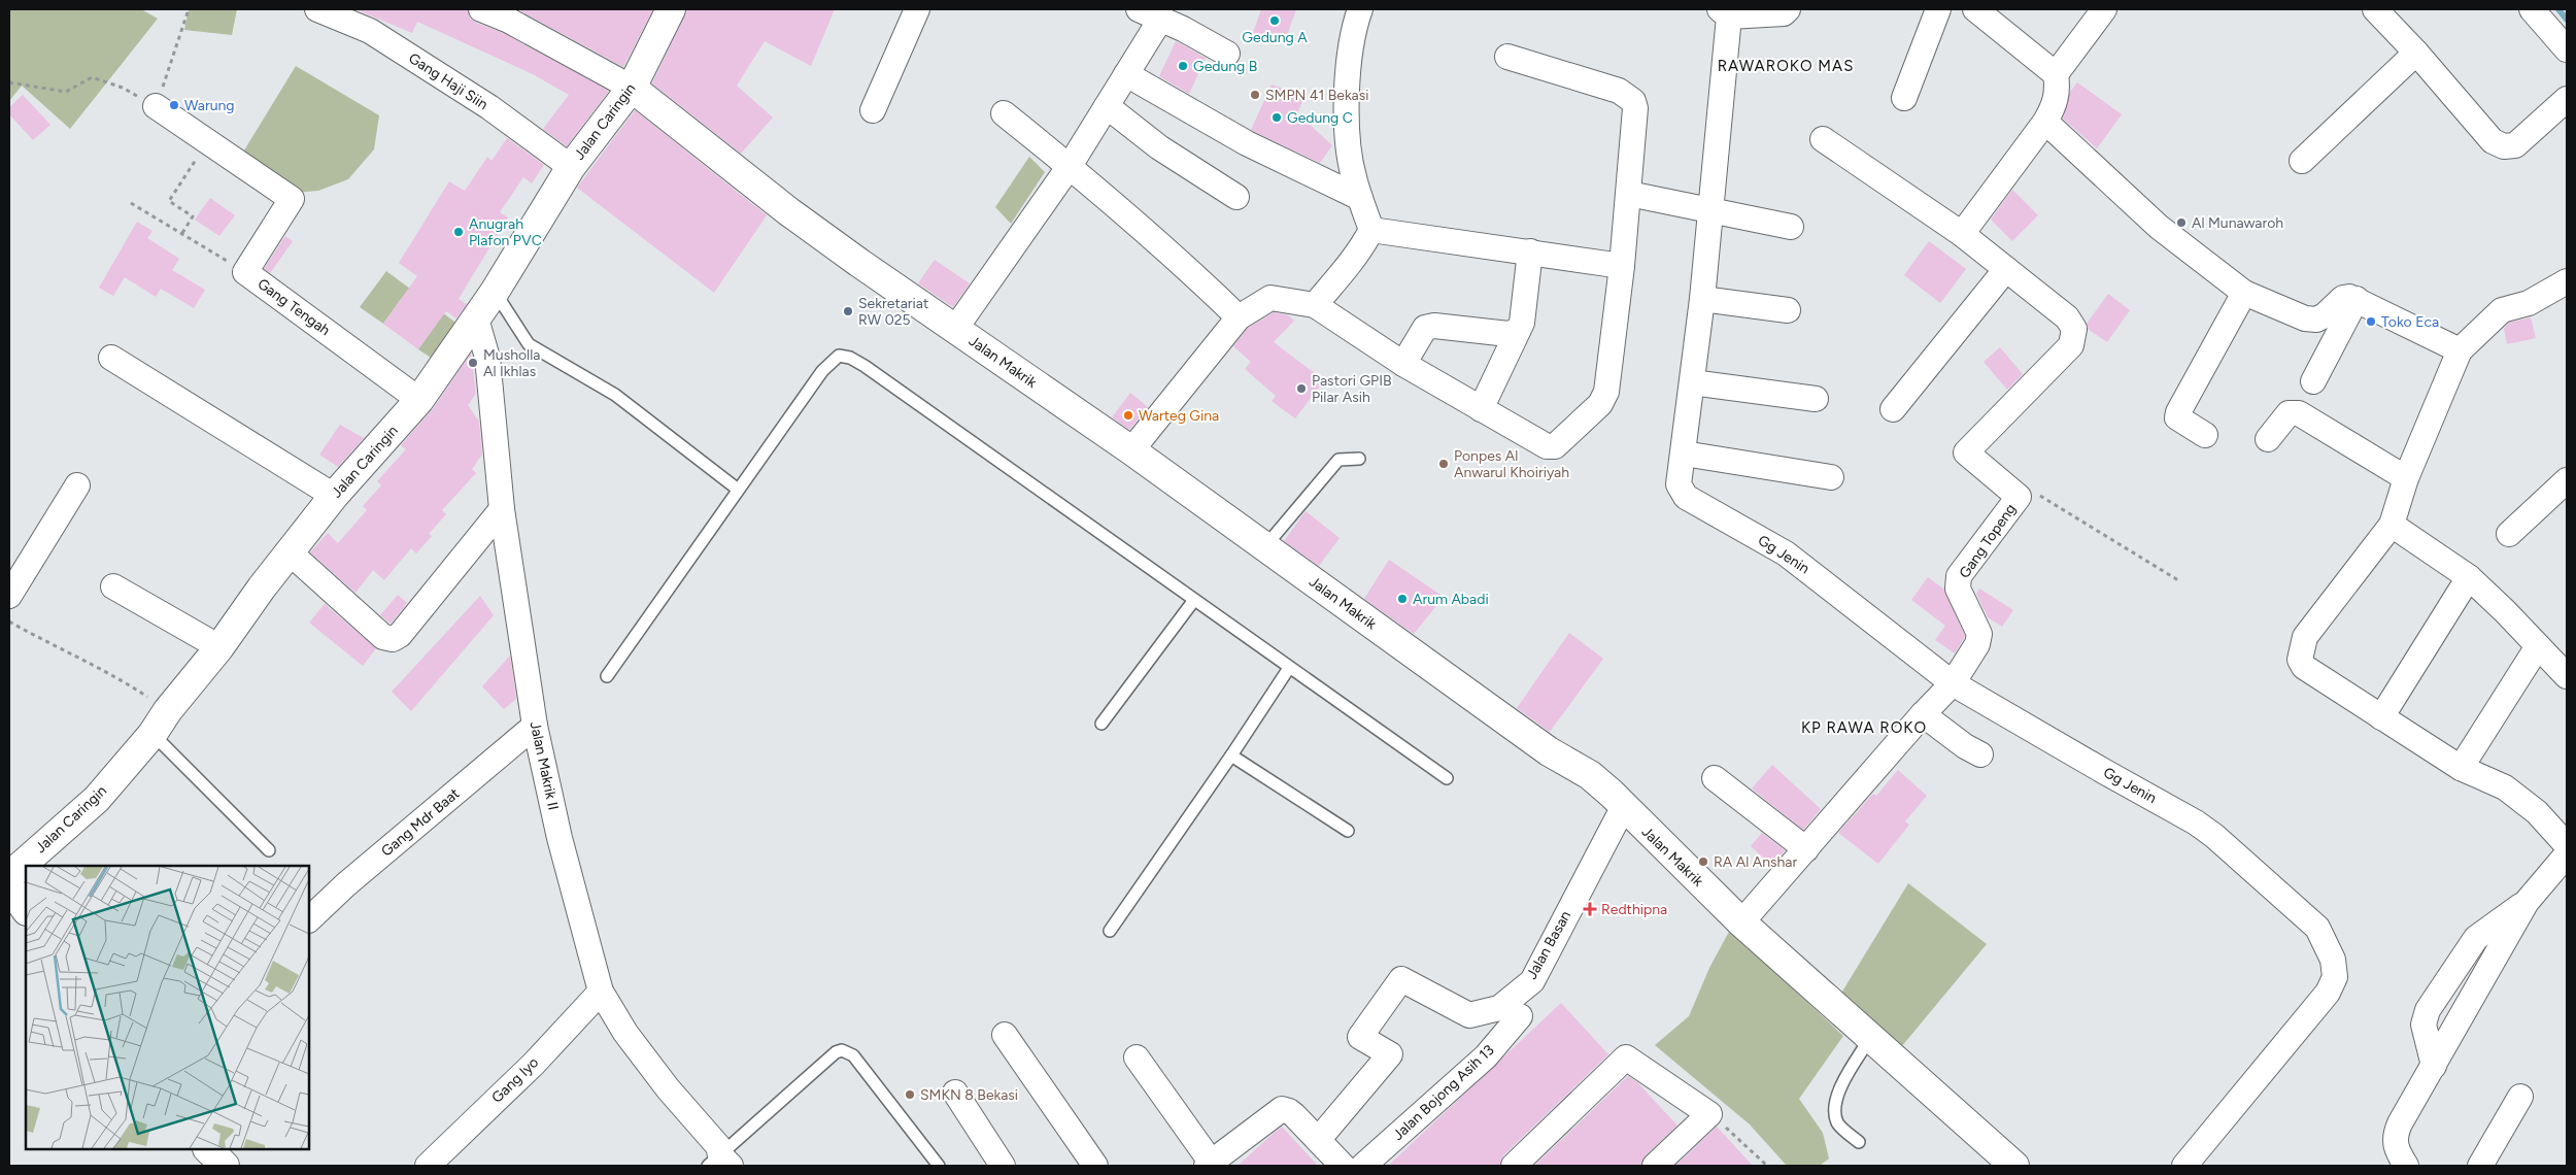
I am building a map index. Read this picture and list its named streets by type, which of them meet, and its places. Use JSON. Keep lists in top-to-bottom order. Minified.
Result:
{"streets":{"street":["Gang Haji Siin","Jalan Caringin","Gang Tengah","Jalan Makrik","Gang Topeng","Gg Jenin","Jalan Makrik II","Gang Mdr Baat","Jalan Basan","Gang Iyo","Jalan Bojong Asih 13"]},"crossings":[["Gang Haji Siin","Jalan Caringin"],["Jalan Caringin","Gang Tengah"],["Jalan Caringin","Jalan Makrik"],["Jalan Caringin","Jalan Makrik II"],["Jalan Makrik","Gang Topeng"],["Jalan Makrik","Jalan Basan"],["Gang Topeng","Gg Jenin"],["Jalan Makrik II","Gang Mdr Baat"],["Jalan Makrik II","Gang Iyo"]],"districts":["RAWAROKO MAS","KP RAWA ROKO"],"places":{"other":["Gedung A","Gedung B","SMPN 41 Bekasi","Warung","Gedung C","Al Munawaroh","Anugrah Plafon PVC","Sekretariat RW 025","Toko Eca","Musholla Al Ikhlas","Pastori GPIB Pilar Asih","Warteg Gina","Ponpes Al Anwarul Khoiriyah","Arum Abadi","RA Al Anshar","SMKN 8 Bekasi"],"health":["Redthipna"]}}
